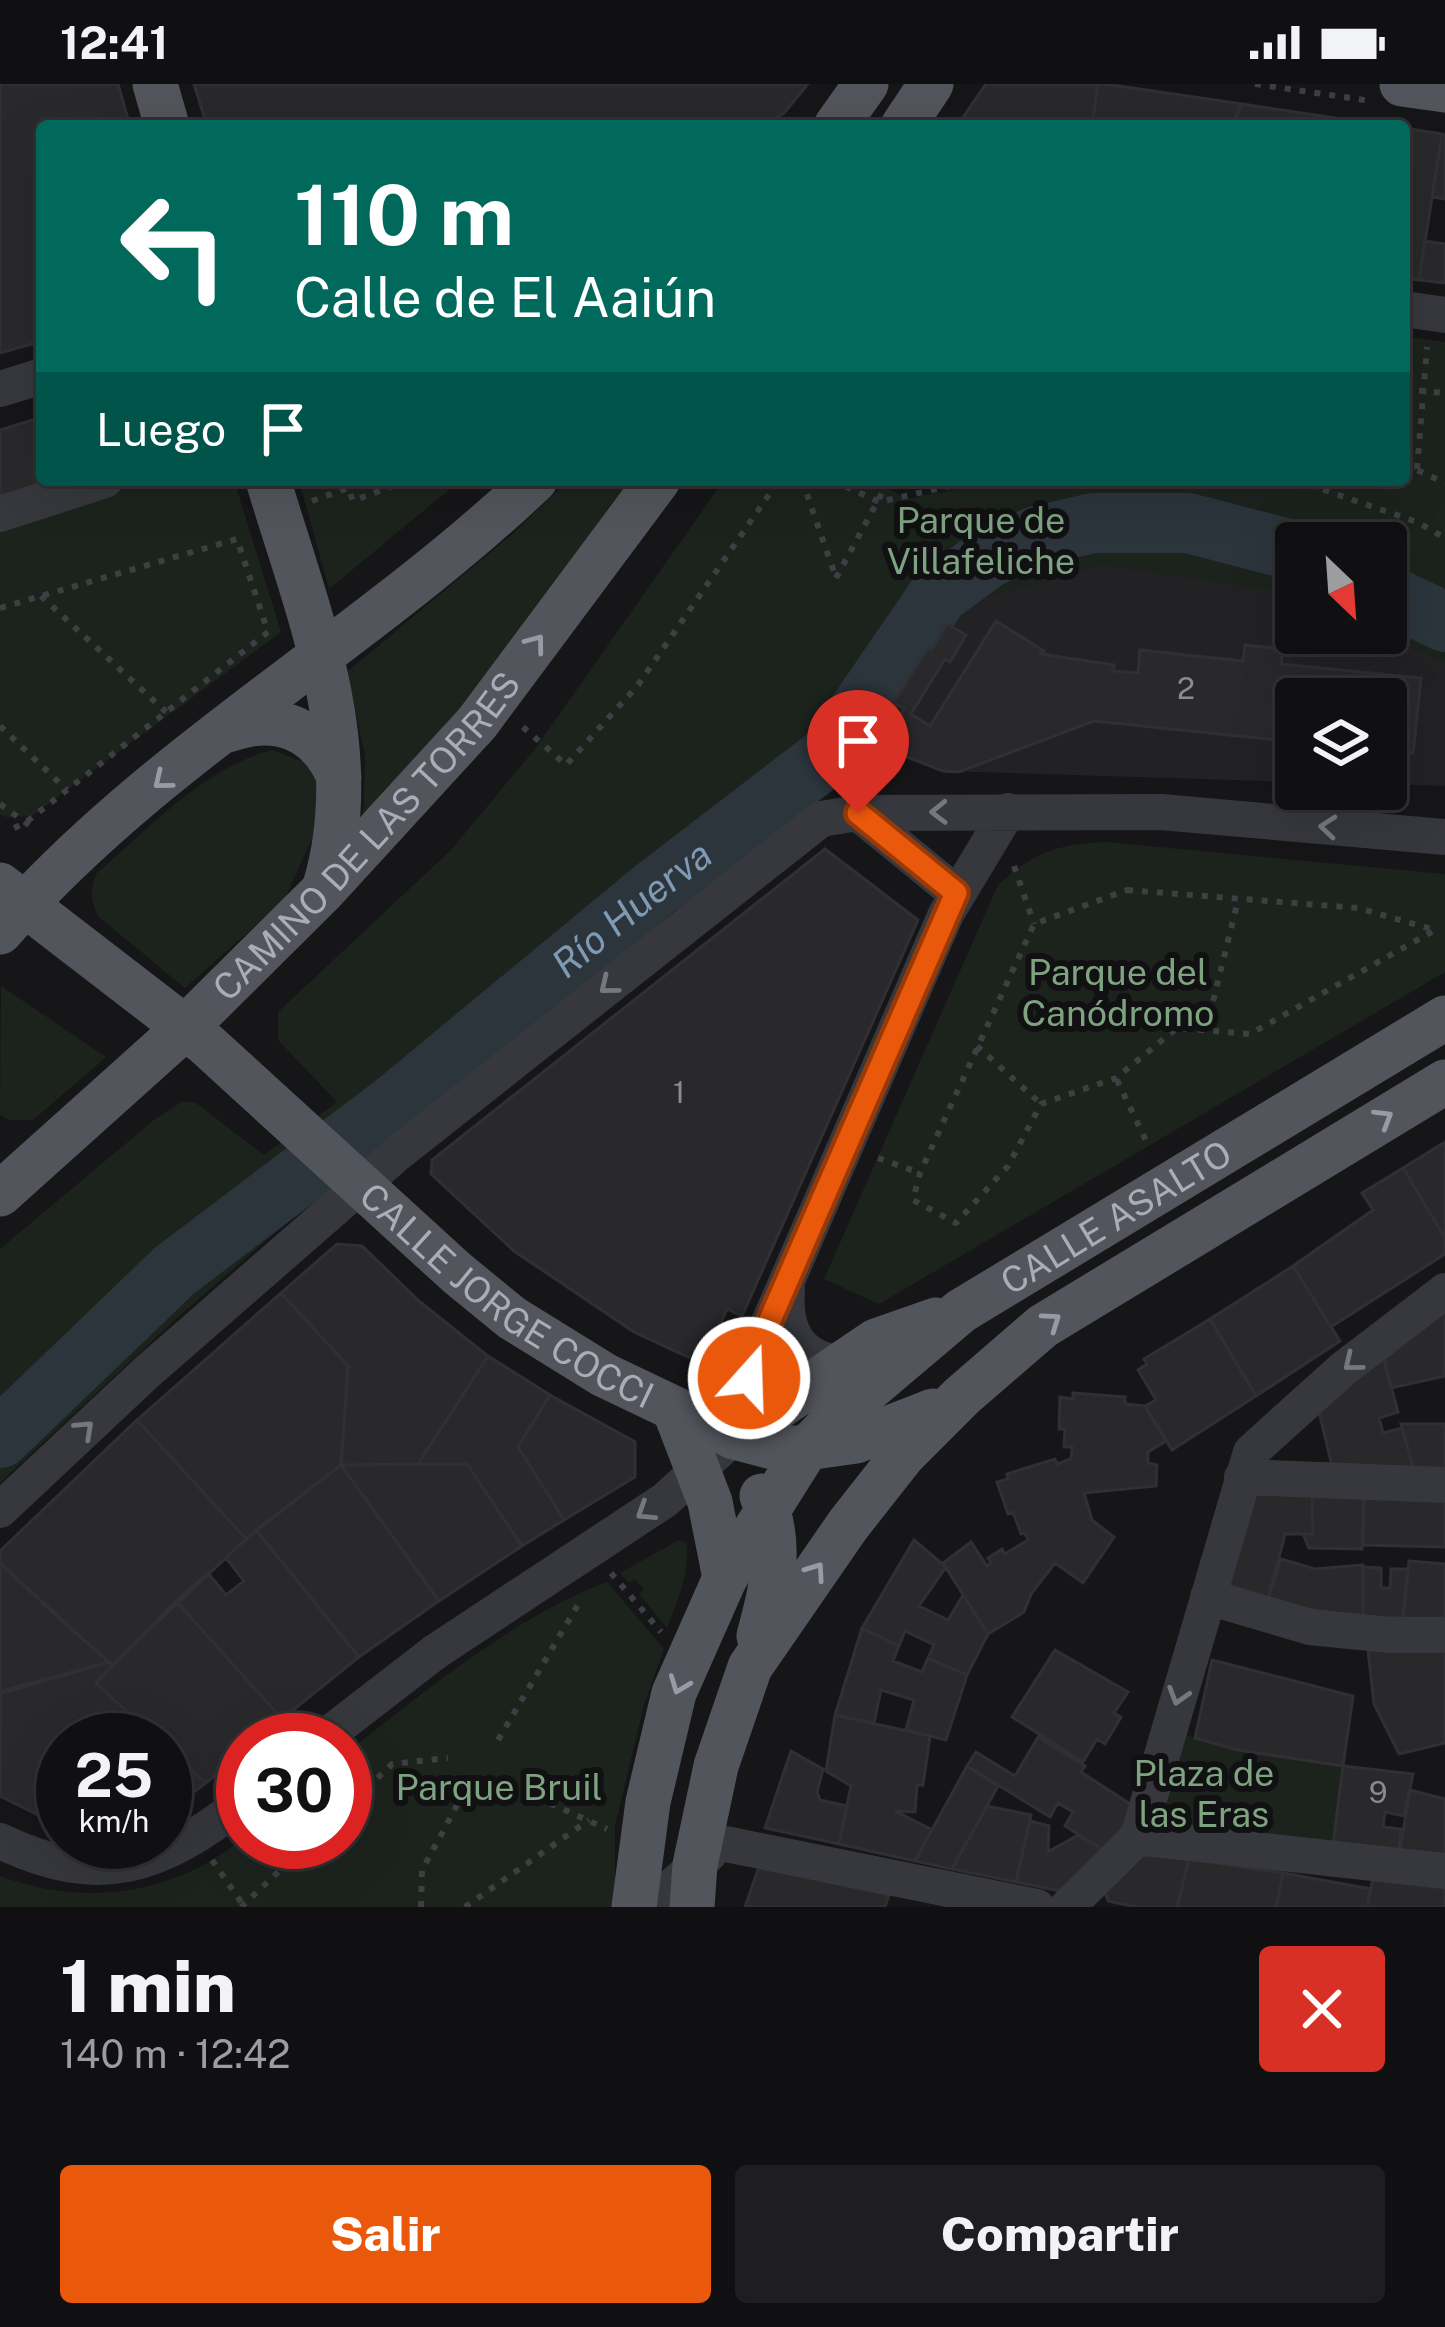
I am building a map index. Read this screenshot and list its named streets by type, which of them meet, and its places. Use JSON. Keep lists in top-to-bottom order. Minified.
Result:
{"streets":{"main road":["CAMINO DE LAS TORRES","CALLE ASALTO","CALLE JORGE COCCI"]},"crossings":[["CAMINO DE LAS TORRES","CALLE JORGE COCCI"],["CALLE ASALTO","CALLE JORGE COCCI"]],"water":["Río Huerva"],"parks":["Parque de Villafeliche","Parque del Canódromo","Plaza de las Eras","Parque Bruil"],"house_numbers":["2","1","9"],"north":"bottom right","page":{"status":"12:41","turn":["110 m","Calle de El Aaiún"],"then":"Luego","speed":"25 km/h","limit":"30","heading":["1 min","140 m · 12:42"],"buttons":["Salir","Compartir"]}}
